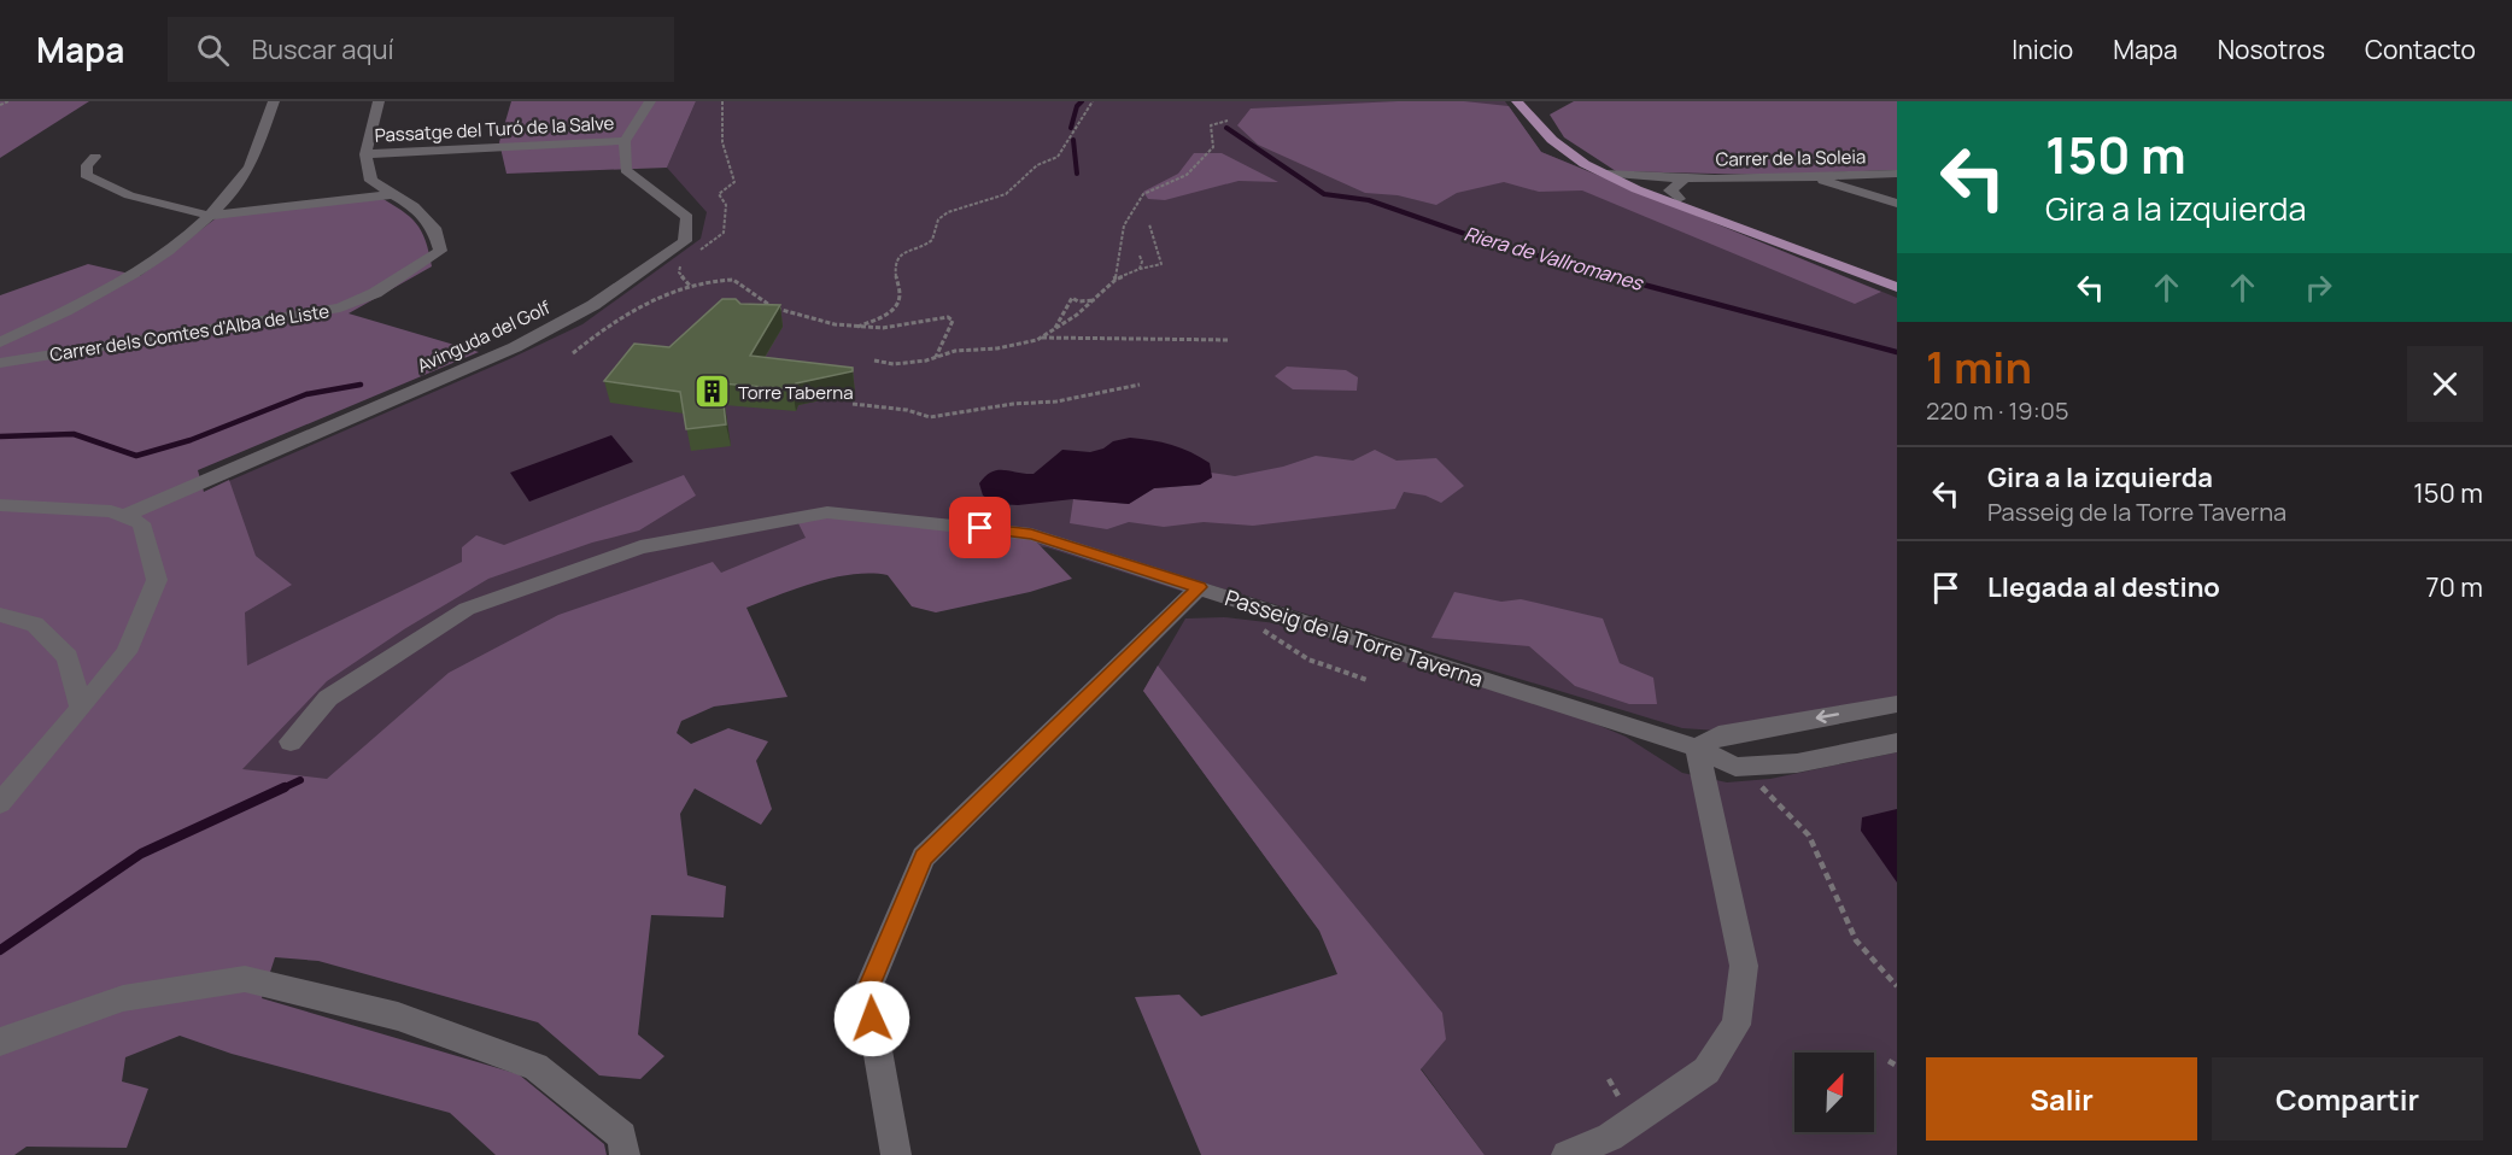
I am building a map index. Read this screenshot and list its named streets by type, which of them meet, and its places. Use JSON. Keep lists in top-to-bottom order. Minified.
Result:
{"streets":{"street":["Passatge del Turó de la Salve","Carrer de la Soleia","Carrer dels Comtes d'Alba de Liste","Avinguda del Golf","Passeig de la Torre Taverna"]},"crossings":[["Passatge del Turó de la Salve","Carrer dels Comtes d'Alba de Liste"],["Passatge del Turó de la Salve","Avinguda del Golf"]],"water":["Riera de Vallromanes"],"places":{"building":["Torre Taberna"]},"north":"top right","page":{"header":"Mapa","search":"Buscar aquí","nav":["Inicio","Mapa","Nosotros","Contacto"],"turn":["150 m","Gira a la izquierda"],"heading":["1 min","220 m · 19:05"],"list":[{"name":"Gira a la izquierda","note":"Passeig de la Torre Taverna","value":"150 m"},{"name":"Llegada al destino","value":"70 m"}],"buttons":["Salir","Compartir"]}}
